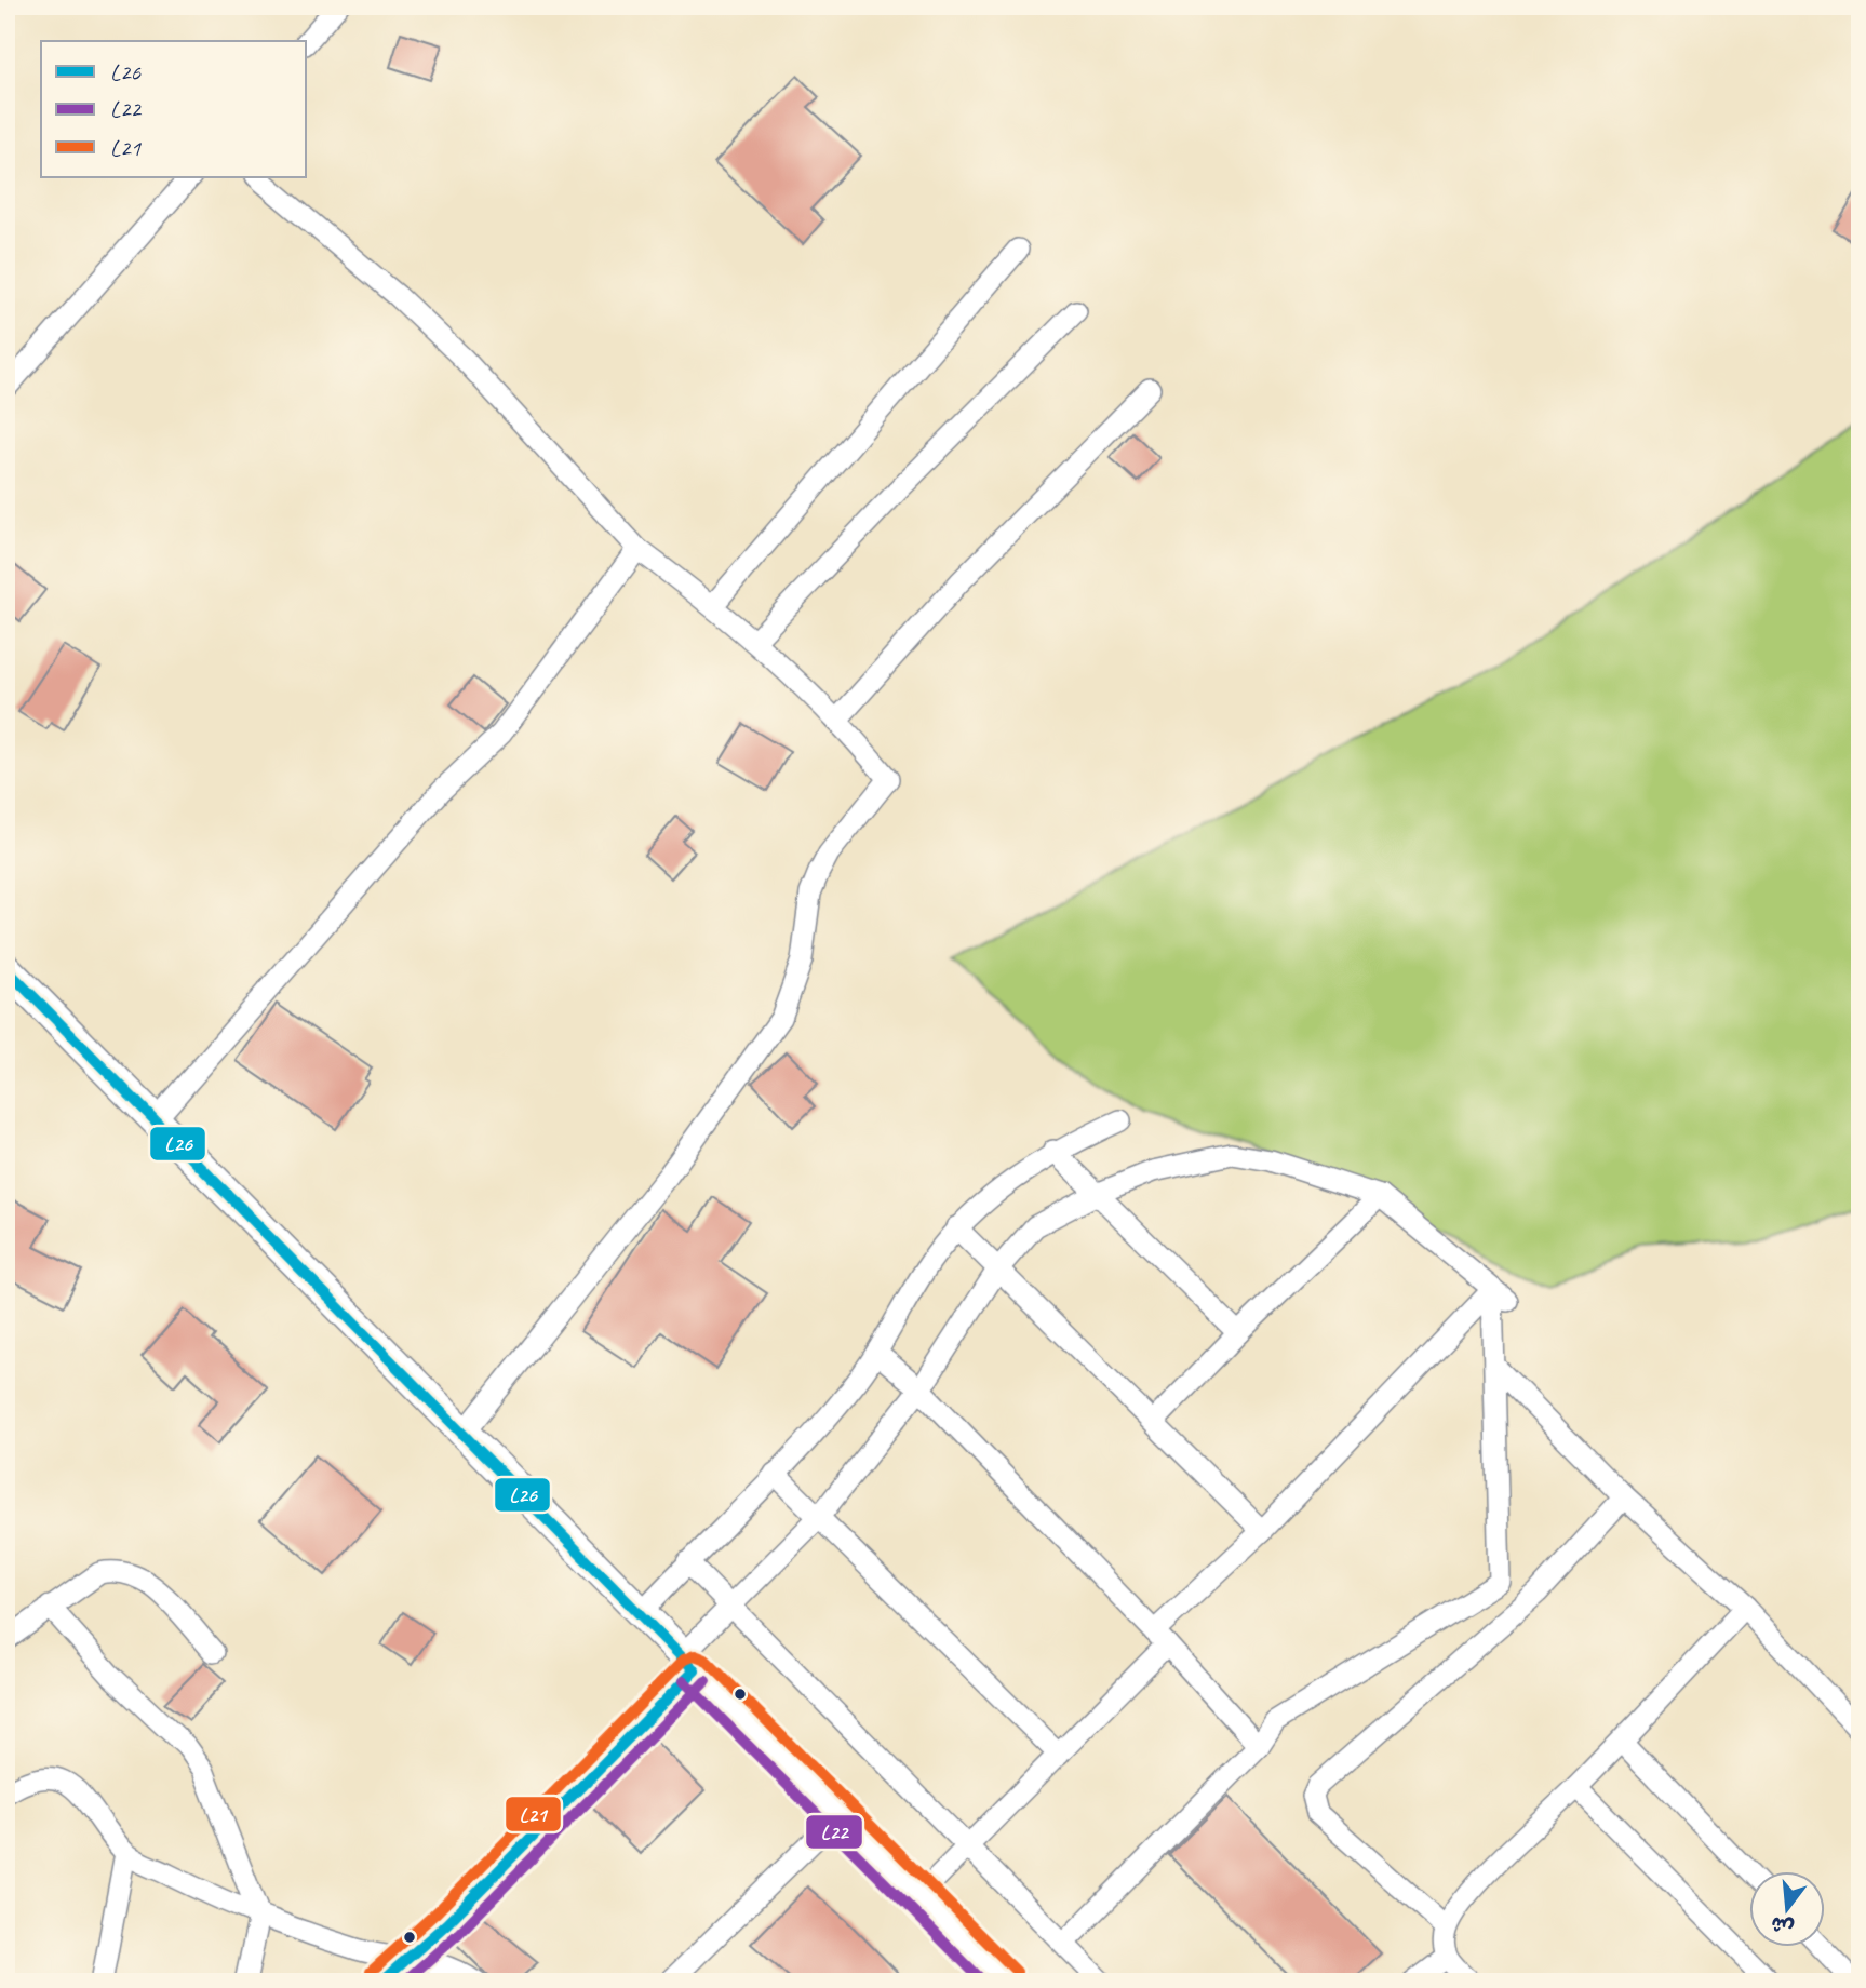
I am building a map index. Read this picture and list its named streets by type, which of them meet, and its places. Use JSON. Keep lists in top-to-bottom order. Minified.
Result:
{"lines":["transit line L26","transit line L21","transit line L22"],"legend":["L26","L22","L21"],"north":"bottom"}
